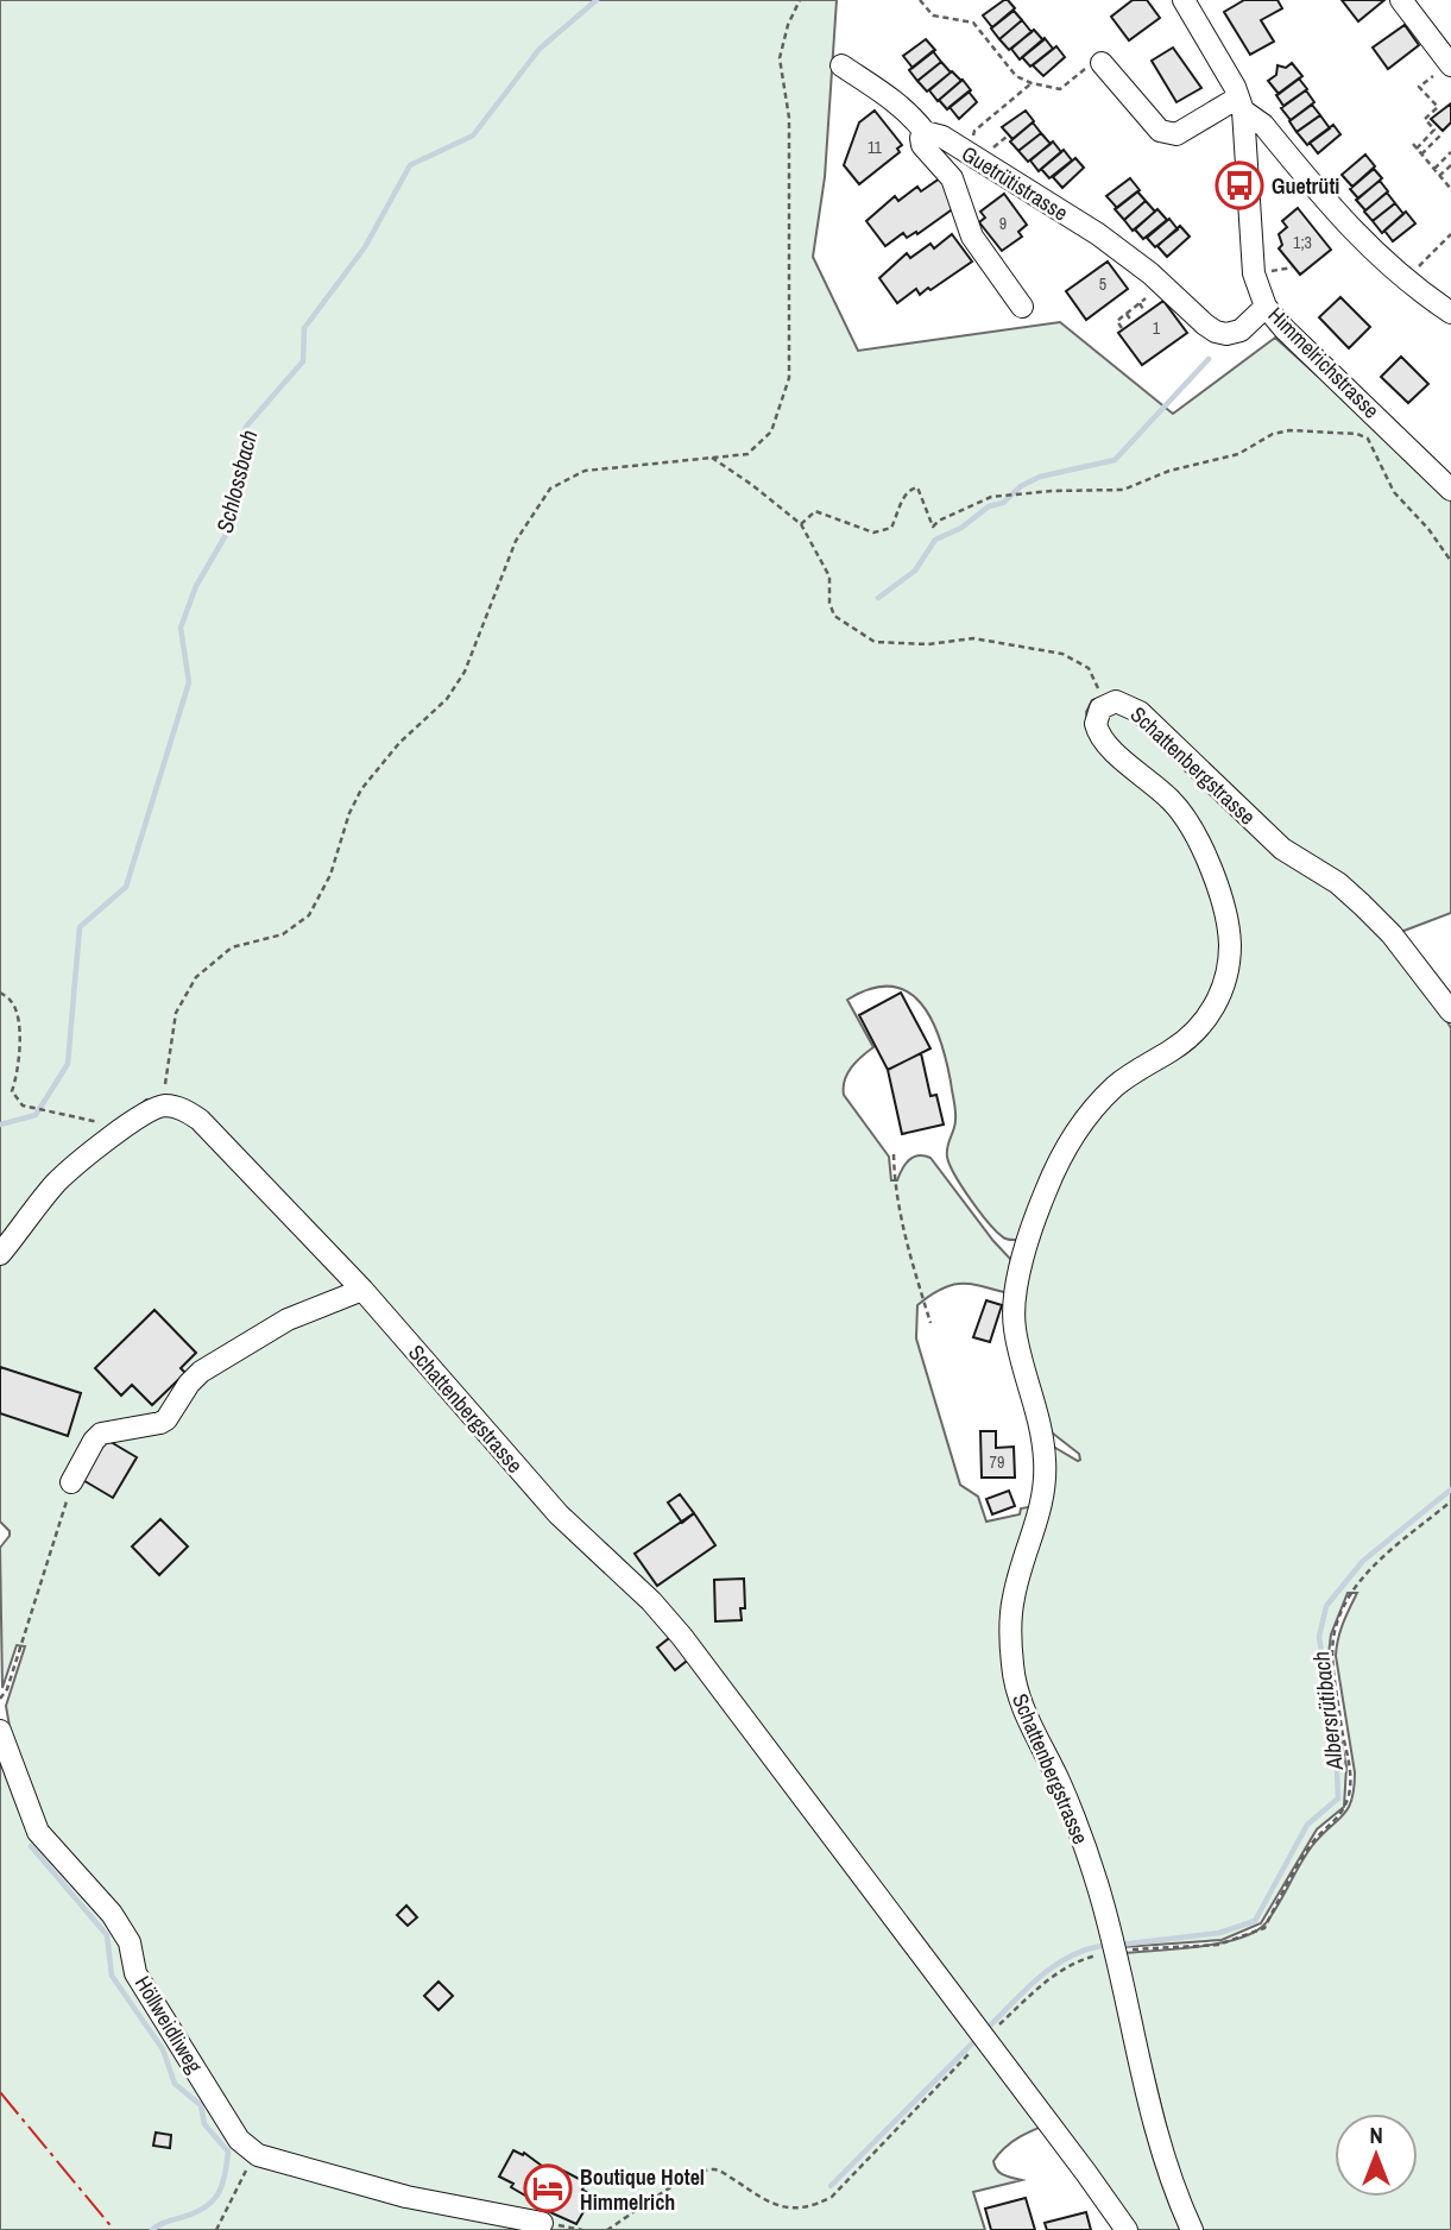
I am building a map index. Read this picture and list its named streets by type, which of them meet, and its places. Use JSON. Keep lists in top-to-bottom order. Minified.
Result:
{"streets":{"street":["Guetrütistrasse","Himmelrichstrasse","Schattenbergstrasse","Höllweidliweg"]},"crossings":[["Guetrütistrasse","Himmelrichstrasse"]],"water":["Schlossbach","Albersrütibach"],"places":{"bus stop":["Guetrüti"],"hotel":["Boutique Hotel Himmelrich"]},"house_numbers":["11","9","1;3","5","1","79"],"north":"top"}
